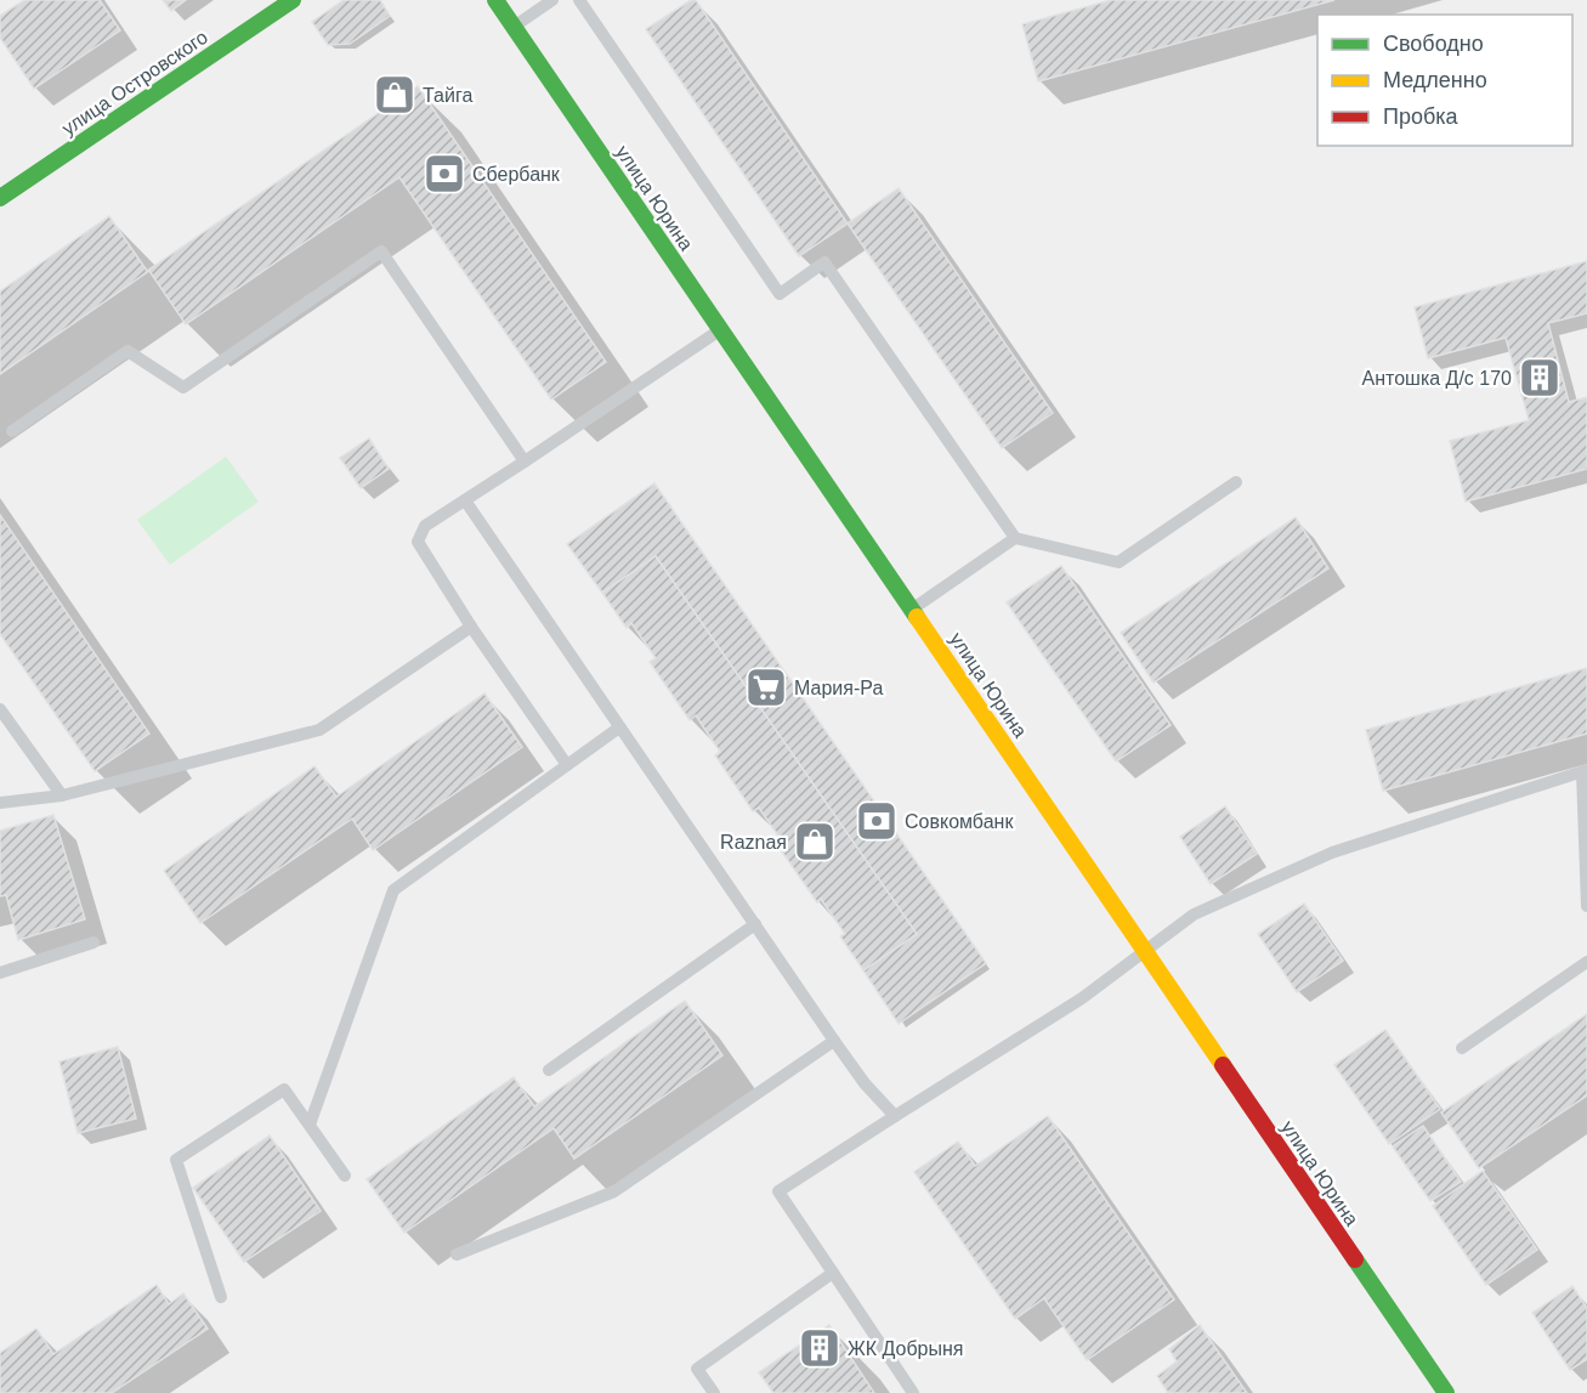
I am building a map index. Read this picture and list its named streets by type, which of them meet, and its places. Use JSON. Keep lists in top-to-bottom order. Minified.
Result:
{"streets":{"main road":["улица Островского","улица Юрина"]},"places":{"shop":["Тайга","Raznaя"],"bank":["Сбербанк","Совкомбанк"],"building":["Антошка Д/с 170","ЖК Добрыня"],"supermarket":["Мария-Ра"]},"legend":["Свободно","Медленно","Пробка"]}
